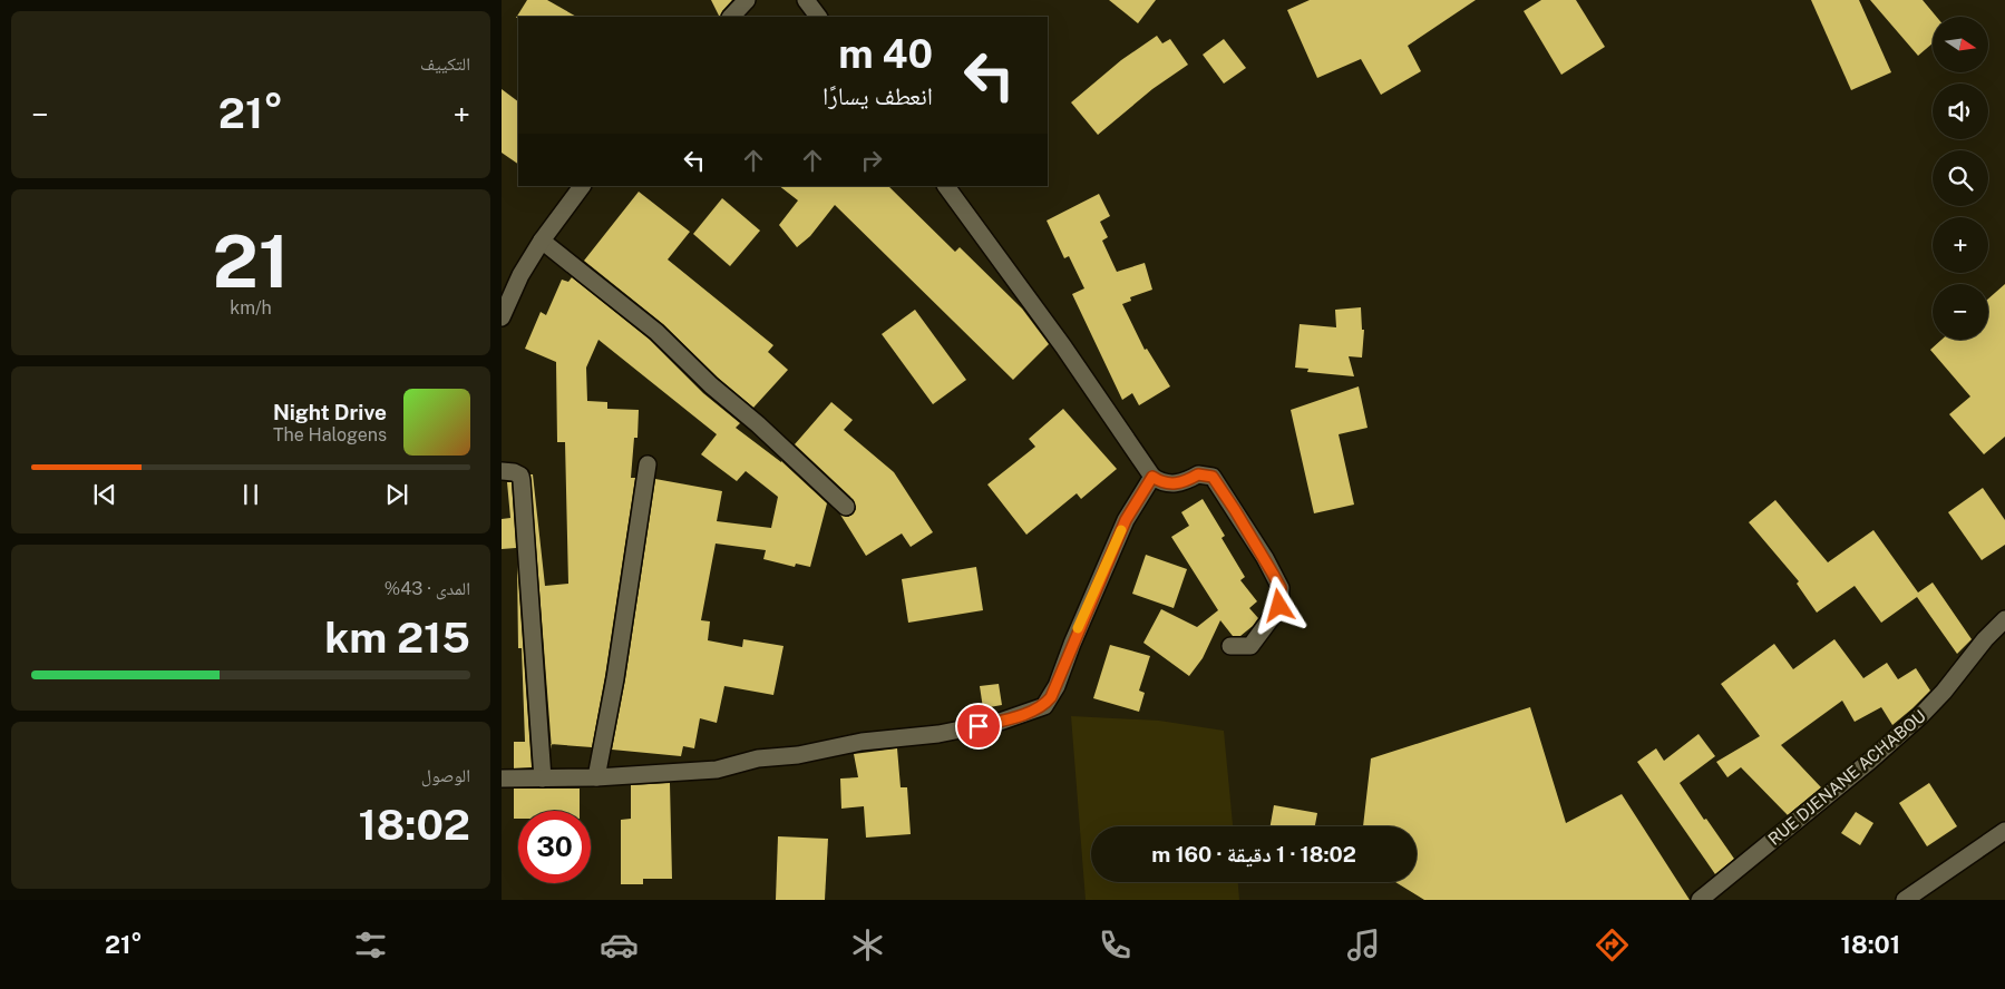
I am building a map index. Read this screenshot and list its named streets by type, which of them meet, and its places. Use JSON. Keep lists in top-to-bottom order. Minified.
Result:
{"streets":{"street":["RUE DJENANE ACHABOU"]},"north":"right","page":{"tile":["التكييف",["21","km/h"],["المدى · 43%","215 km"],["الوصول","18:02"]],"map_buttons":["+","−"],"turn":["40 m","انعطف يسارًا"],"heat":["−","21°","+"],"song":["Night Drive","The Halogens"],"limit":"30","trip":"18:02 · 1 دقيقة · 160 m","tabs":["18:01","21°"]}}
